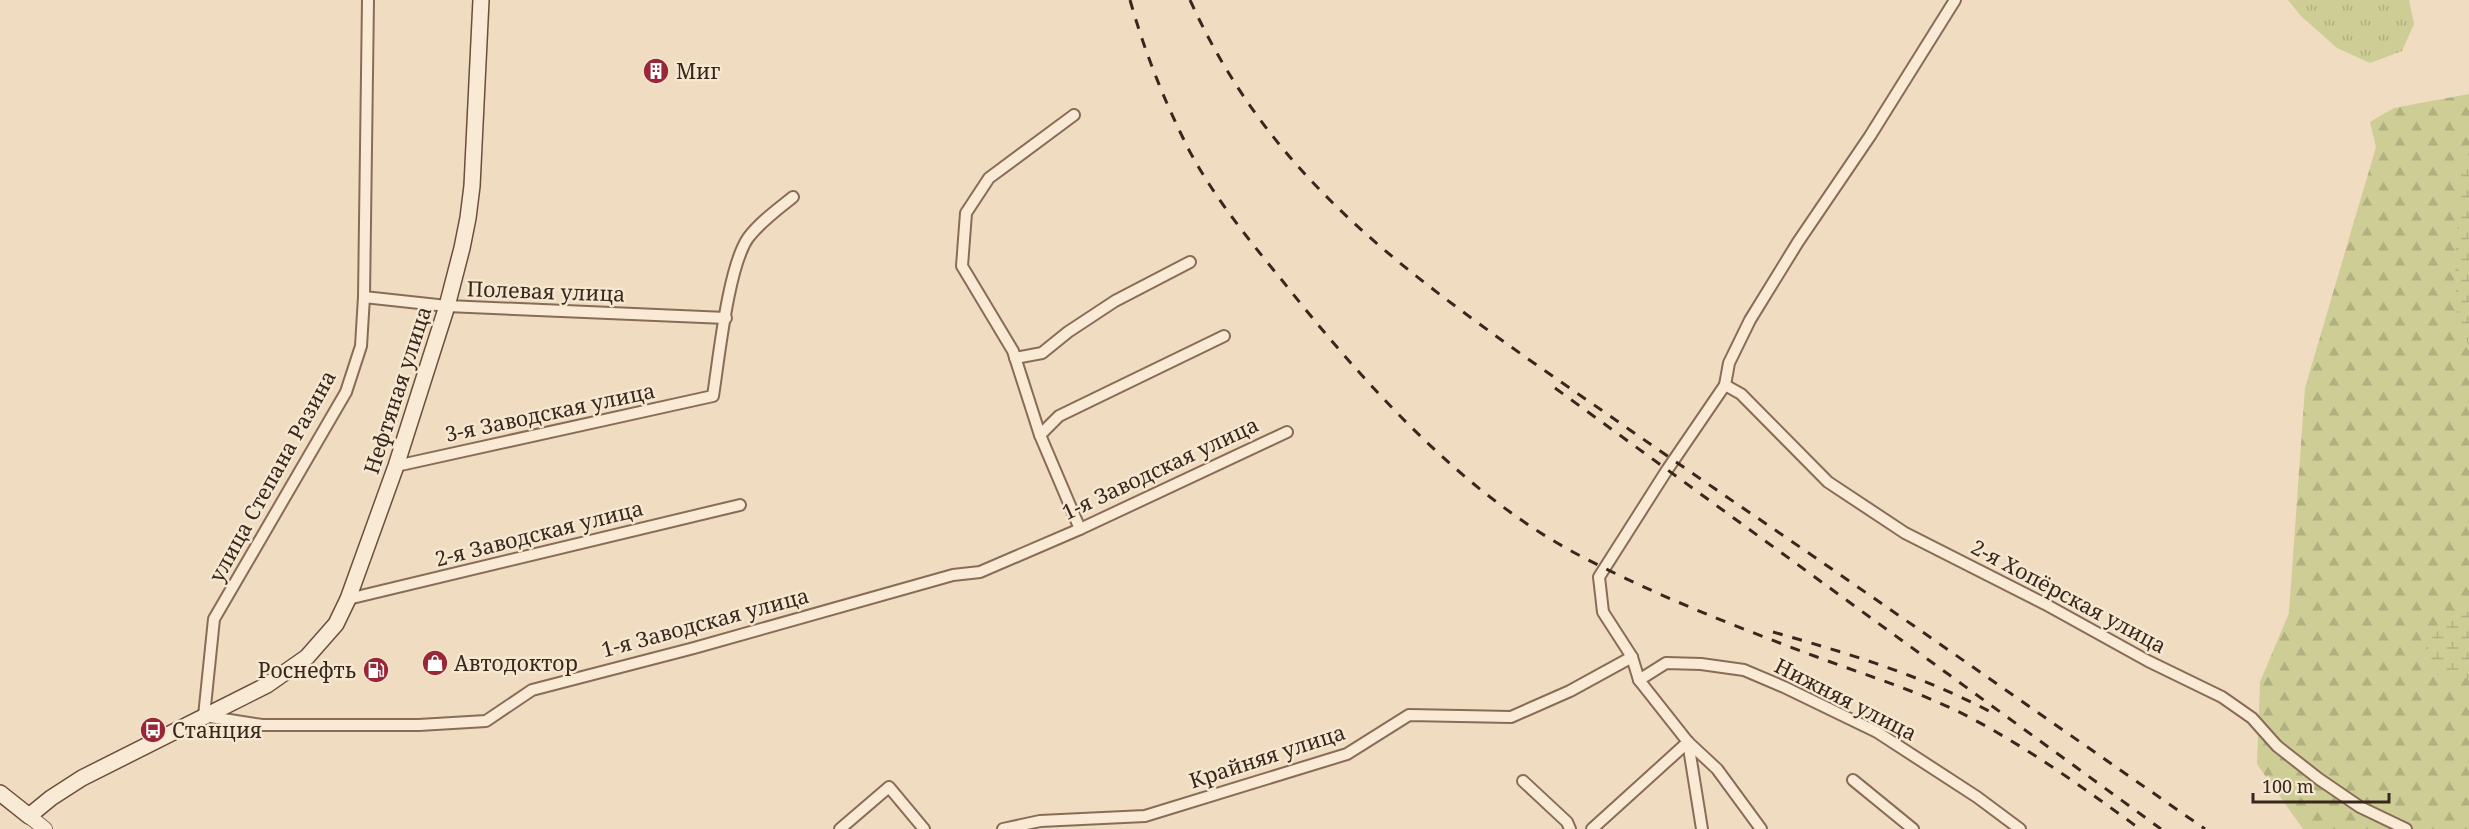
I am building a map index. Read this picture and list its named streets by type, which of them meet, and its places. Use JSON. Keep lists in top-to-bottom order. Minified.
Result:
{"streets":{"main road":["Нефтяная улица"],"street":["Полевая улица","3-я Заводская улица","1-я Заводская улица","улица Степана Разина","2-я Заводская улица","2-я Хопёрская улица","Нижняя улица","Крайняя улица"]},"crossings":[["Полевая улица","Нефтяная улица"],["Полевая улица","3-я Заводская улица"],["Полевая улица","улица Степана Разина"],["Нефтяная улица","3-я Заводская улица"],["Нефтяная улица","1-я Заводская улица"],["Нефтяная улица","улица Степана Разина"],["Нефтяная улица","2-я Заводская улица"],["1-я Заводская улица","улица Степана Разина"]],"places":{"building":["Миг"],"shop":["Автодоктор"],"fuel station":["Роснефть"],"bus stop":["Станция"]},"scale_bar":"100 m"}
